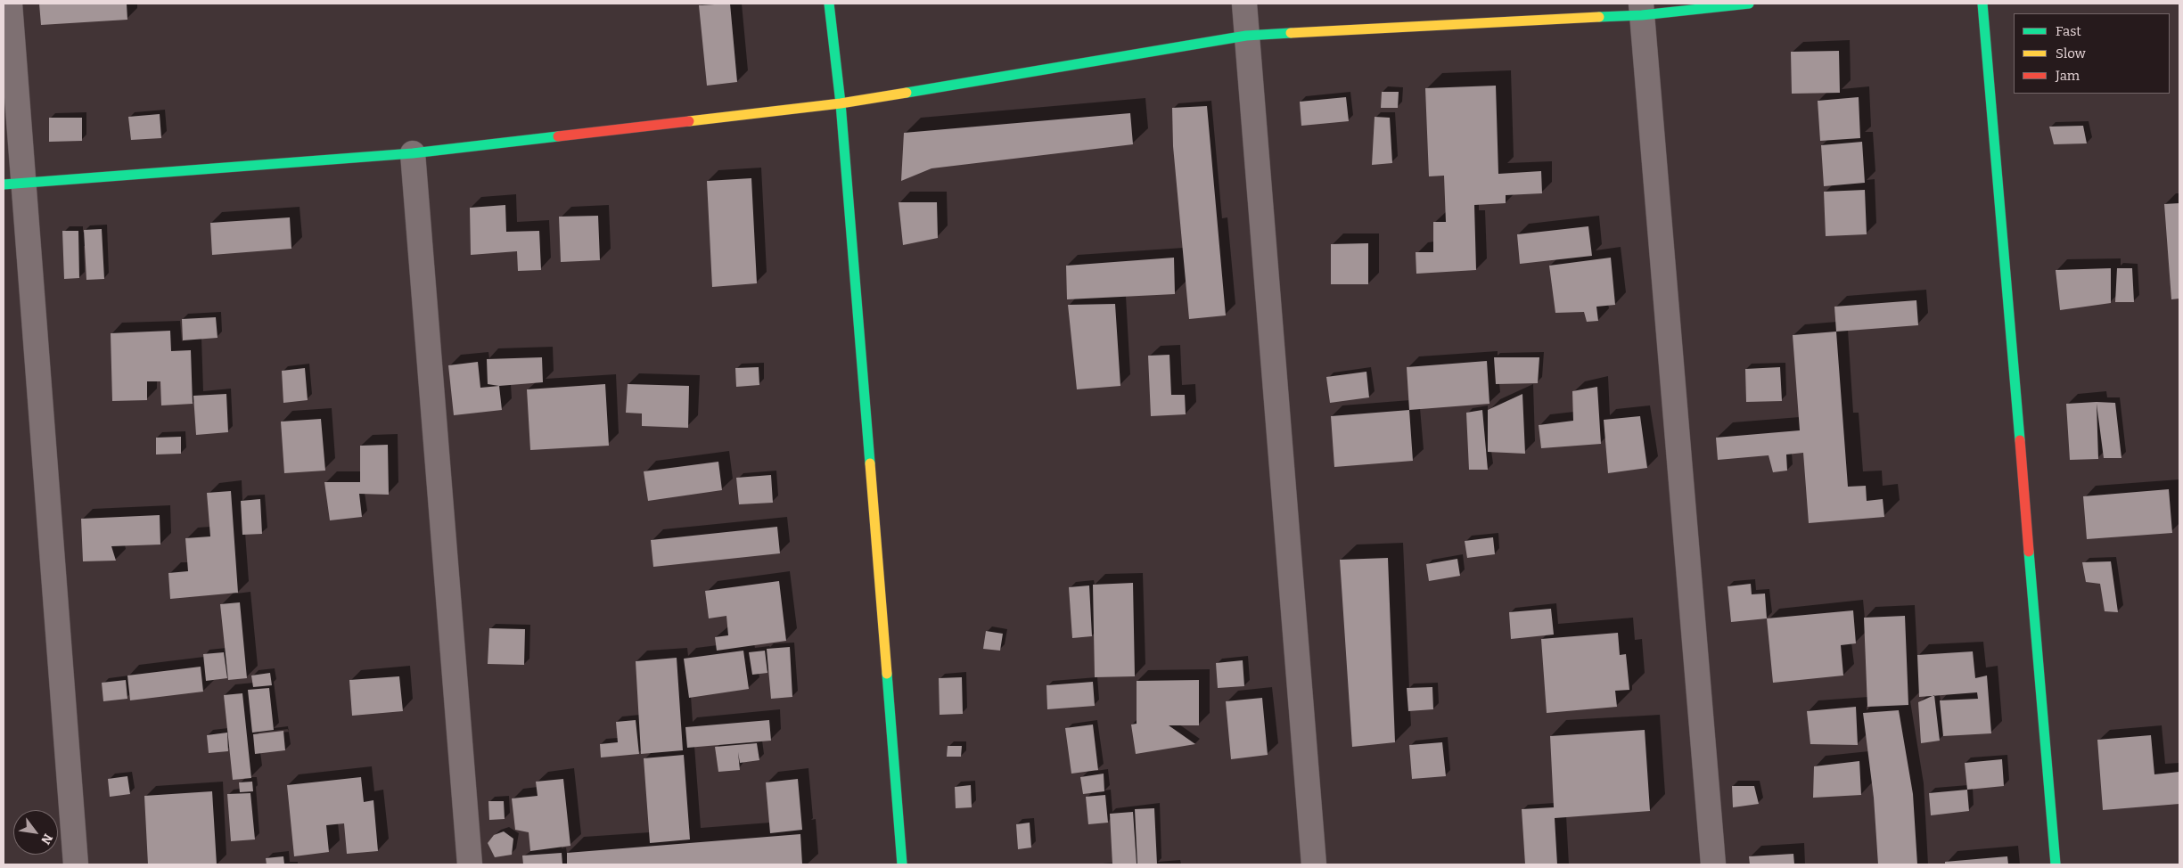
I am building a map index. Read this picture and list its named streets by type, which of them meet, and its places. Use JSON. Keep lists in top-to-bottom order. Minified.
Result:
{"legend":["Fast","Slow","Jam"],"north":"bottom right"}
